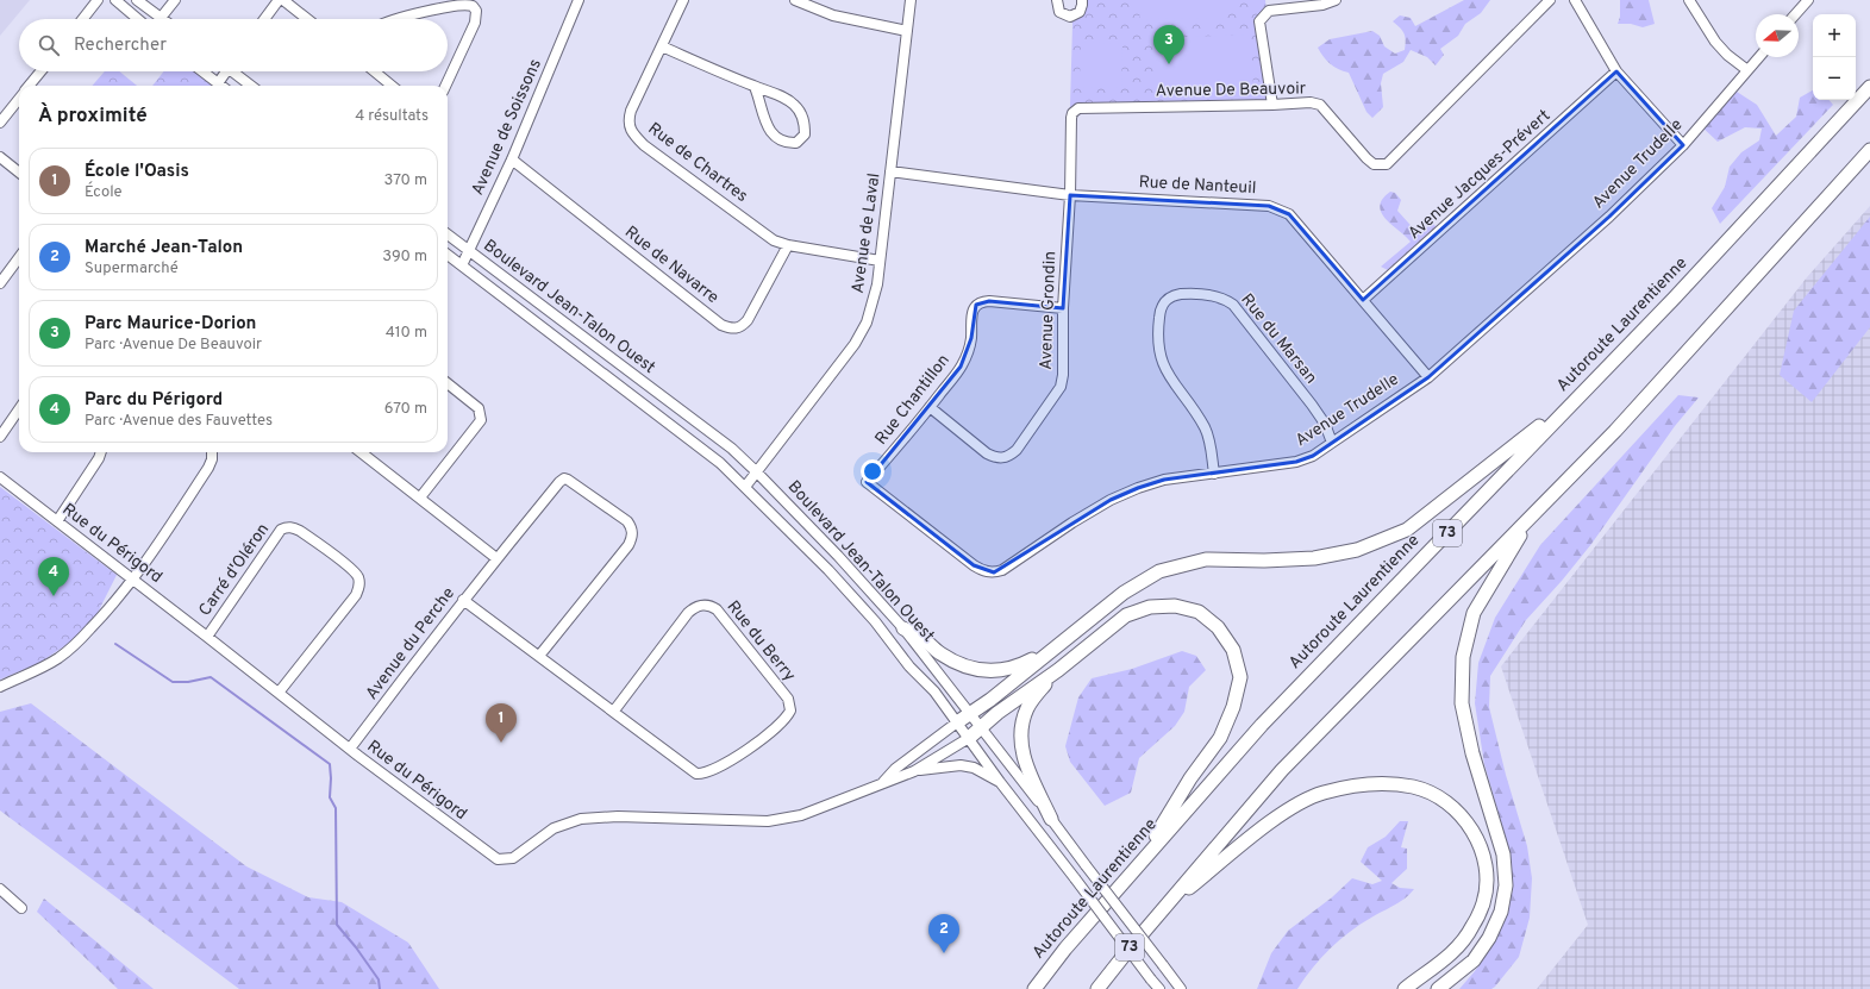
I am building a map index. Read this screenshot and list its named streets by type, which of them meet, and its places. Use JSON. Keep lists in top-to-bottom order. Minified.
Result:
{"streets":{"highway":["Autoroute Laurentienne","73"],"street":["Avenue De Beauvoir","Avenue de Soissons","Rue de Chartres","Avenue Trudelle","Avenue Jacques-Prévert","Rue de Nanteuil","Avenue de Laval","Rue de Navarre","Boulevard Jean-Talon Ouest","Avenue Grondin","Rue du Marsan","Rue Chantillon","Rue du Périgord","Carré d'Oléron","Rue du Berry","Avenue du Perche"]},"crossings":[["Avenue De Beauvoir","Rue de Nanteuil"],["Avenue De Beauvoir","Avenue Grondin"],["Avenue de Soissons","Rue de Navarre"],["Avenue de Soissons","Boulevard Jean-Talon Ouest"],["Rue de Chartres","Avenue de Laval"],["Rue de Chartres","Rue de Navarre"],["Avenue Trudelle","Rue de Nanteuil"],["Avenue Trudelle","Rue du Marsan"],["Avenue Trudelle","Rue Chantillon"],["Avenue Jacques-Prévert","Rue de Nanteuil"],["Rue de Nanteuil","Avenue de Laval"],["Rue de Nanteuil","Avenue Grondin"],["Avenue de Laval","Boulevard Jean-Talon Ouest"],["Boulevard Jean-Talon Ouest","Rue du Périgord"],["Avenue Grondin","Rue Chantillon"],["Rue du Périgord","Carré d'Oléron"],["Rue du Périgord","Avenue du Perche"],["Rue du Berry","Avenue du Perche"]],"north":"left","page":{"map_buttons":["+","−"],"search":"Rechercher","pins":["3","4","1","2"],"heading":["À proximité","4 résultats"],"list":[{"mark":"1","name":"École l'Oasis","note":"École","value":"370 m"},{"mark":"2","name":"Marché Jean-Talon","note":"Supermarché","value":"390 m"},{"mark":"3","name":"Parc Maurice-Dorion","note":"Parc · Avenue De Beauvoir","value":"410 m"},{"mark":"4","name":"Parc du Périgord","note":"Parc · Avenue des Fauvettes","value":"670 m"}]}}
